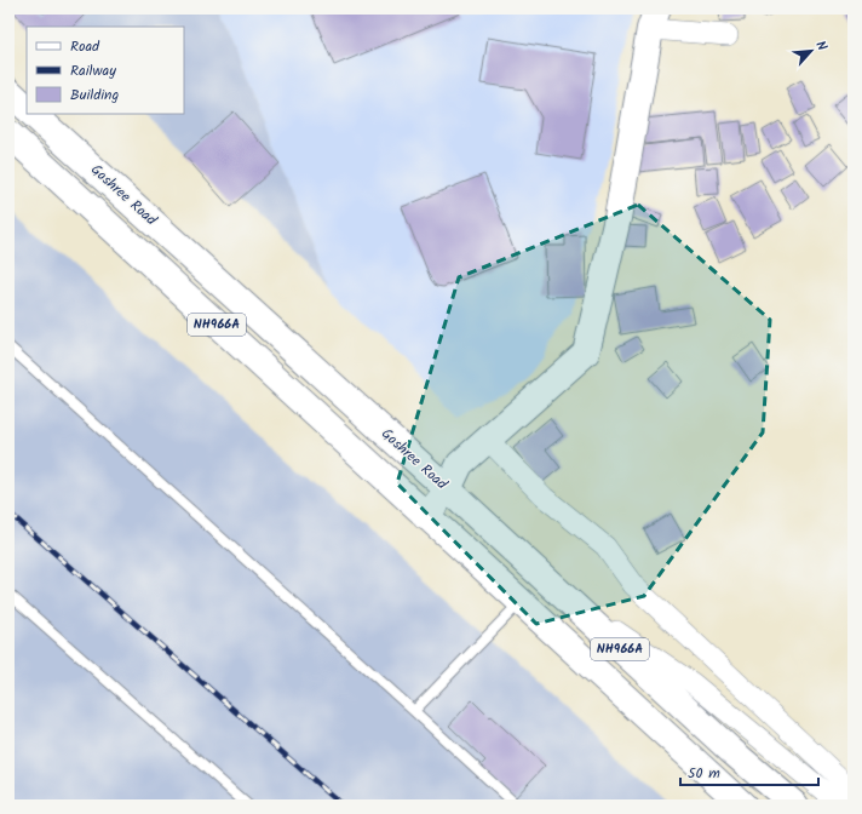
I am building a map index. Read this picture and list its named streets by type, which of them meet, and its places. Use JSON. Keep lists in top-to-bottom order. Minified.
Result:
{"streets":{"main road":["Goshree Road","NH966A"]},"legend":["Road","Railway","Building"],"scale_bar":"50 m","north":"top right"}
